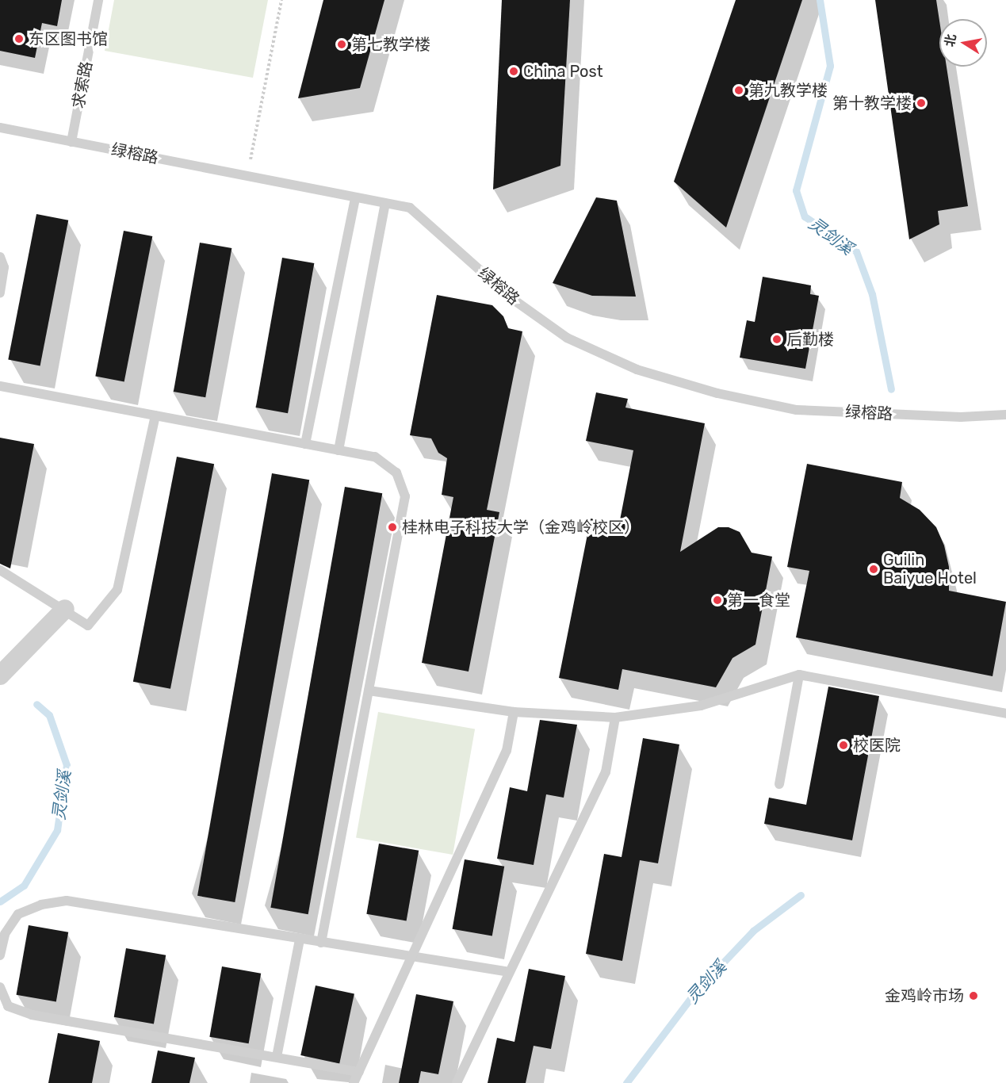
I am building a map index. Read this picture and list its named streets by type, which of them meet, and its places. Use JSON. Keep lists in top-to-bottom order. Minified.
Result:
{"streets":{"lane":["求索路","绿榕路"]},"crossings":[["求索路","绿榕路"]],"water":["灵剑溪"],"places":["东区图书馆","第七教学楼","China Post","第九教学楼","第十教学楼","后勤楼","桂林电子科技大学（金鸡岭校区）","Guilin Baiyue Hotel","第一食堂","校医院","金鸡岭市场"],"north":"left"}
